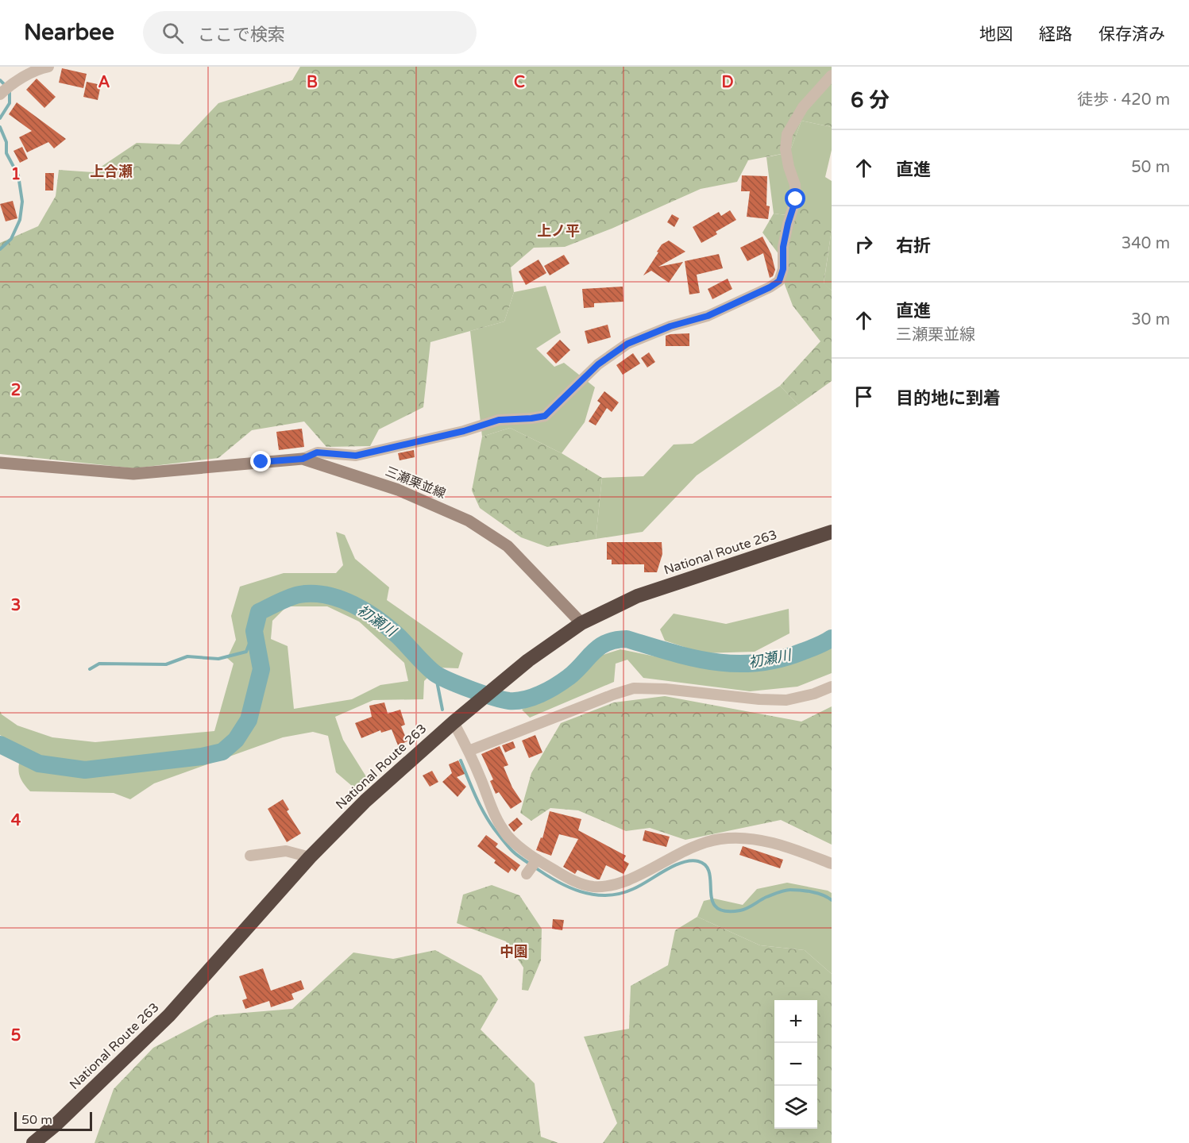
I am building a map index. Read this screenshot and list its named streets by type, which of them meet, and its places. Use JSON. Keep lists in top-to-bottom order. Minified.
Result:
{"streets":{"highway":["National Route 263"],"main road":["三瀬栗並線"]},"crossings":[["三瀬栗並線","National Route 263"]],"districts":["上合瀬","上ノ平","中園"],"water":["初瀬川"],"scale_bar":"50 m","page":{"header":"Nearbee","search":"ここで検索","nav":["地図","経路","保存済み"],"heading":["6 分","徒歩 · 420 m"],"list":[["直進","50 m"],["右折","340 m"],["直進","三瀬栗並線","30 m"],"目的地に到着"],"map_buttons":["+","−"],"scale":"50 m"},"grid":{"columns":["A","B","C","D"],"rows":["1","2","3","4","5"]}}
